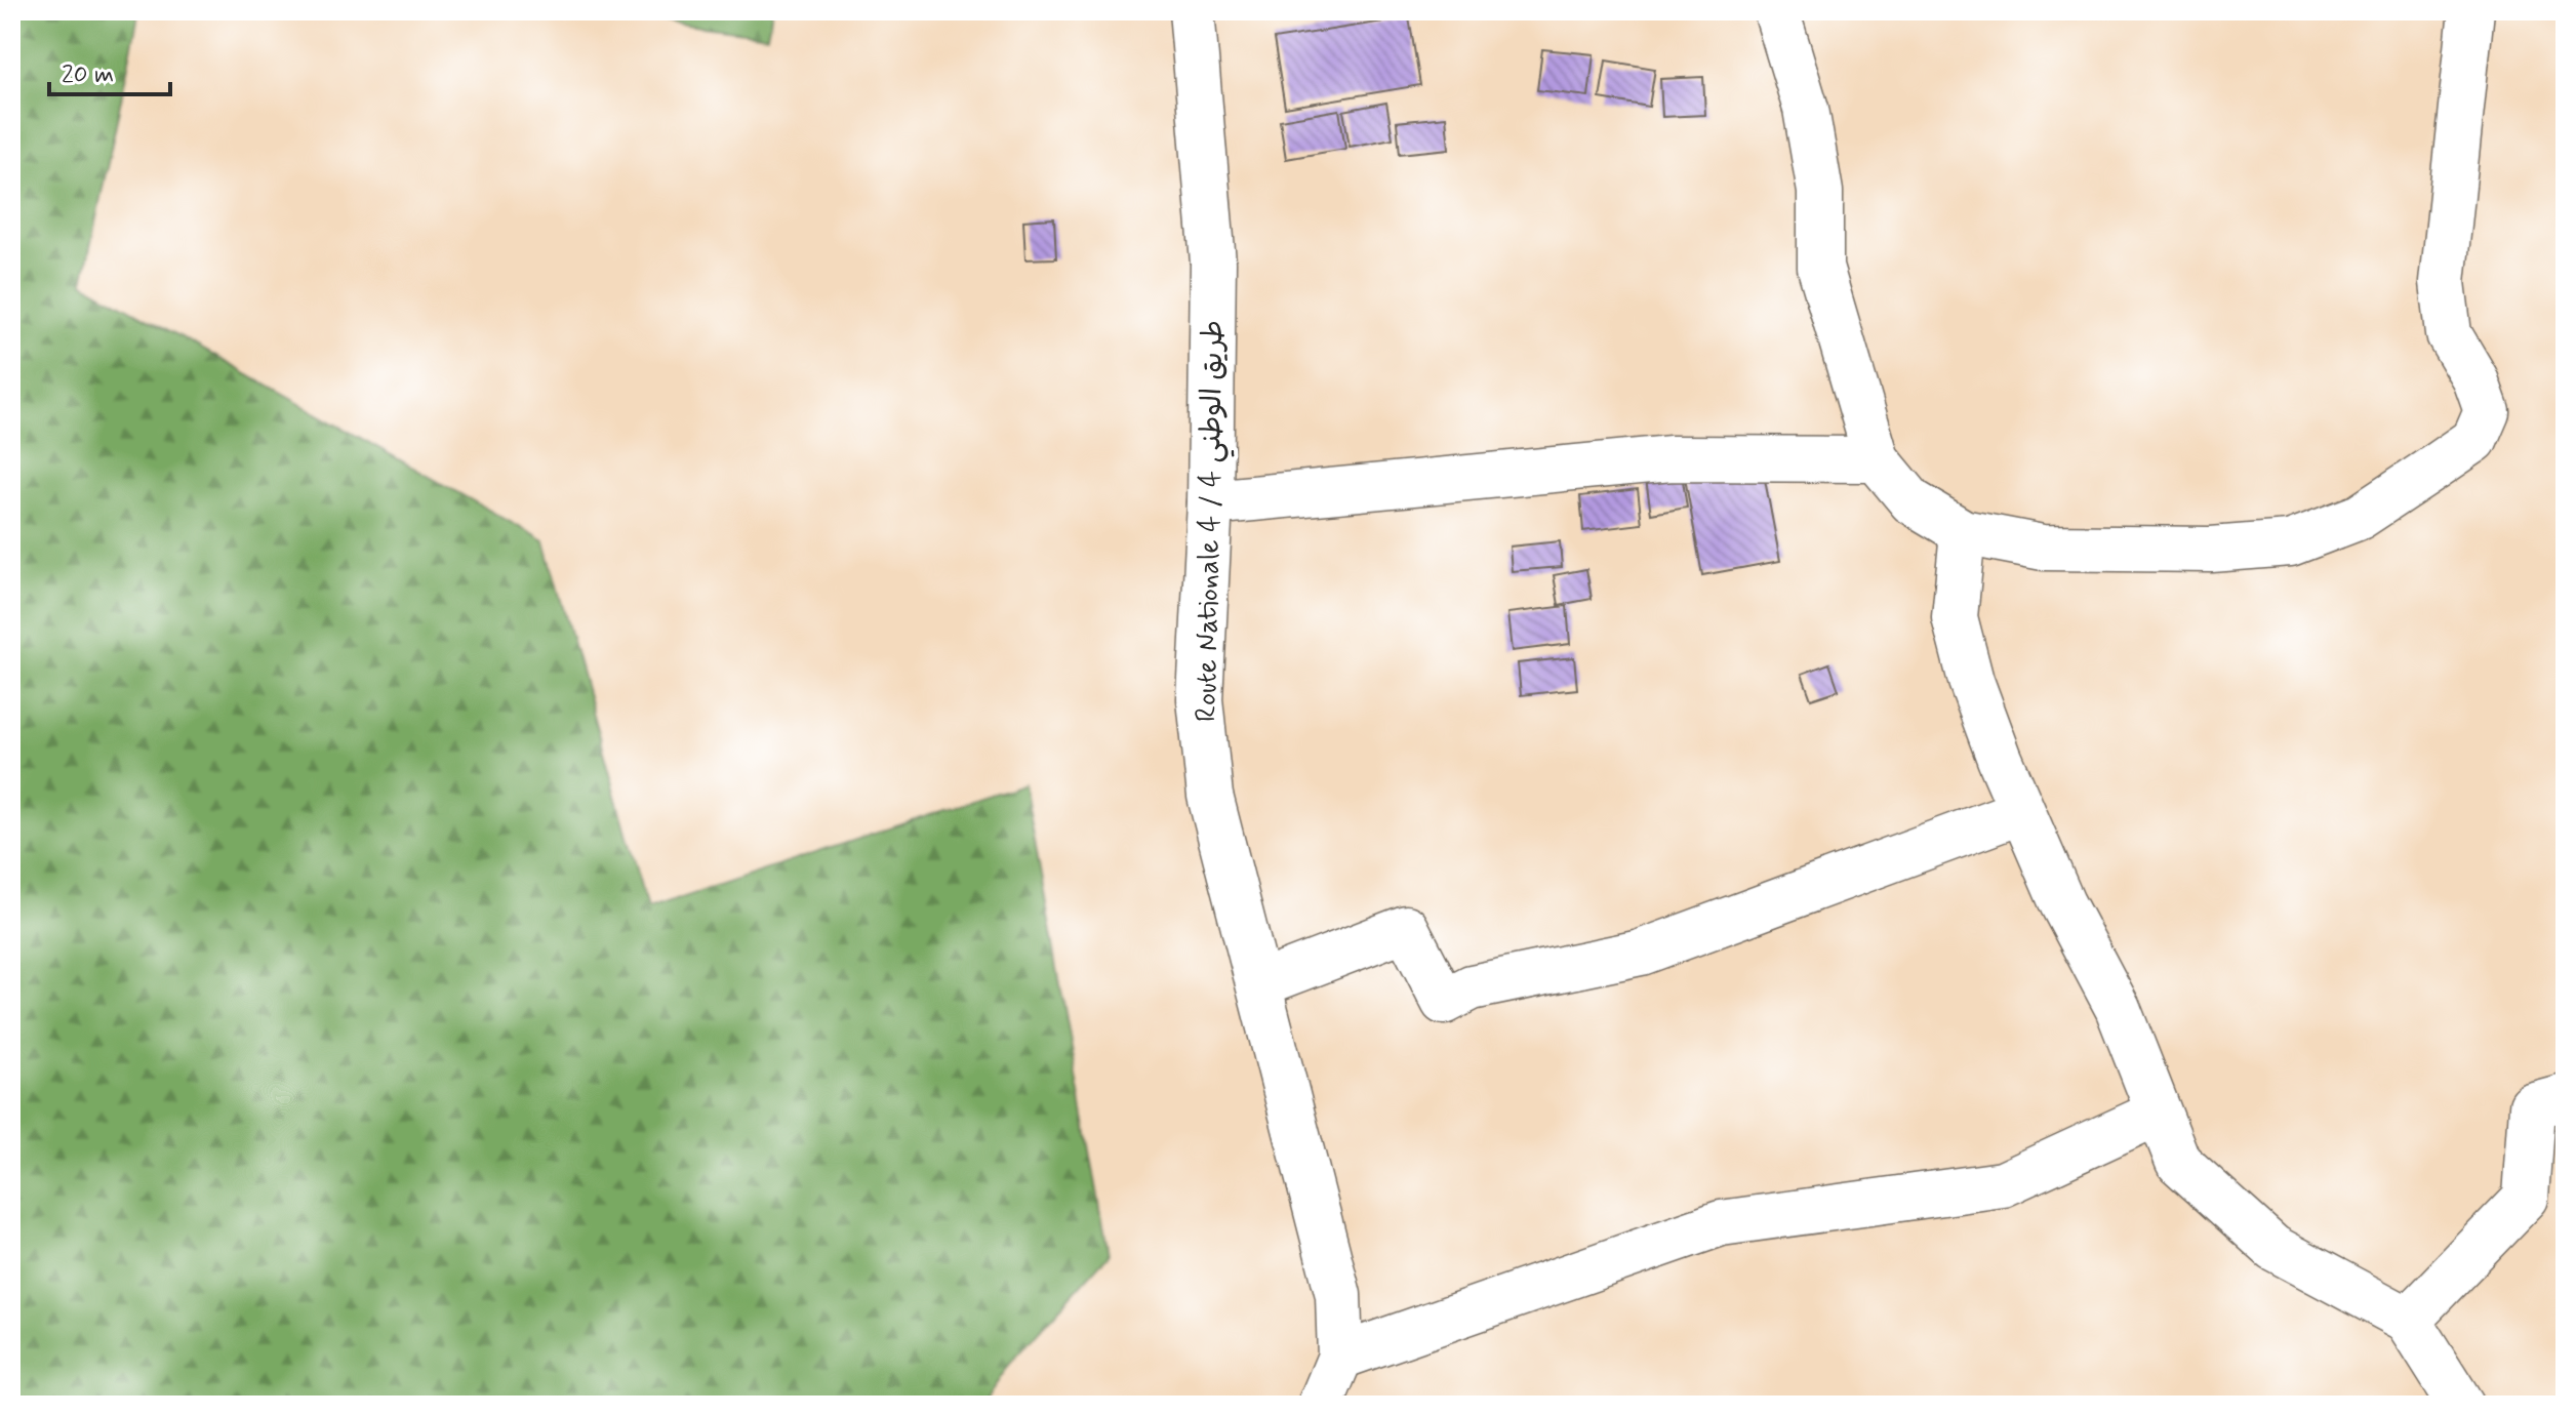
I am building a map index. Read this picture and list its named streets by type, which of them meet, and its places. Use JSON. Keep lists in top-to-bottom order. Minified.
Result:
{"streets":{"street":["Route Nationale 4 / طريق الوطني 4"]},"scale_bar":"20 m"}
